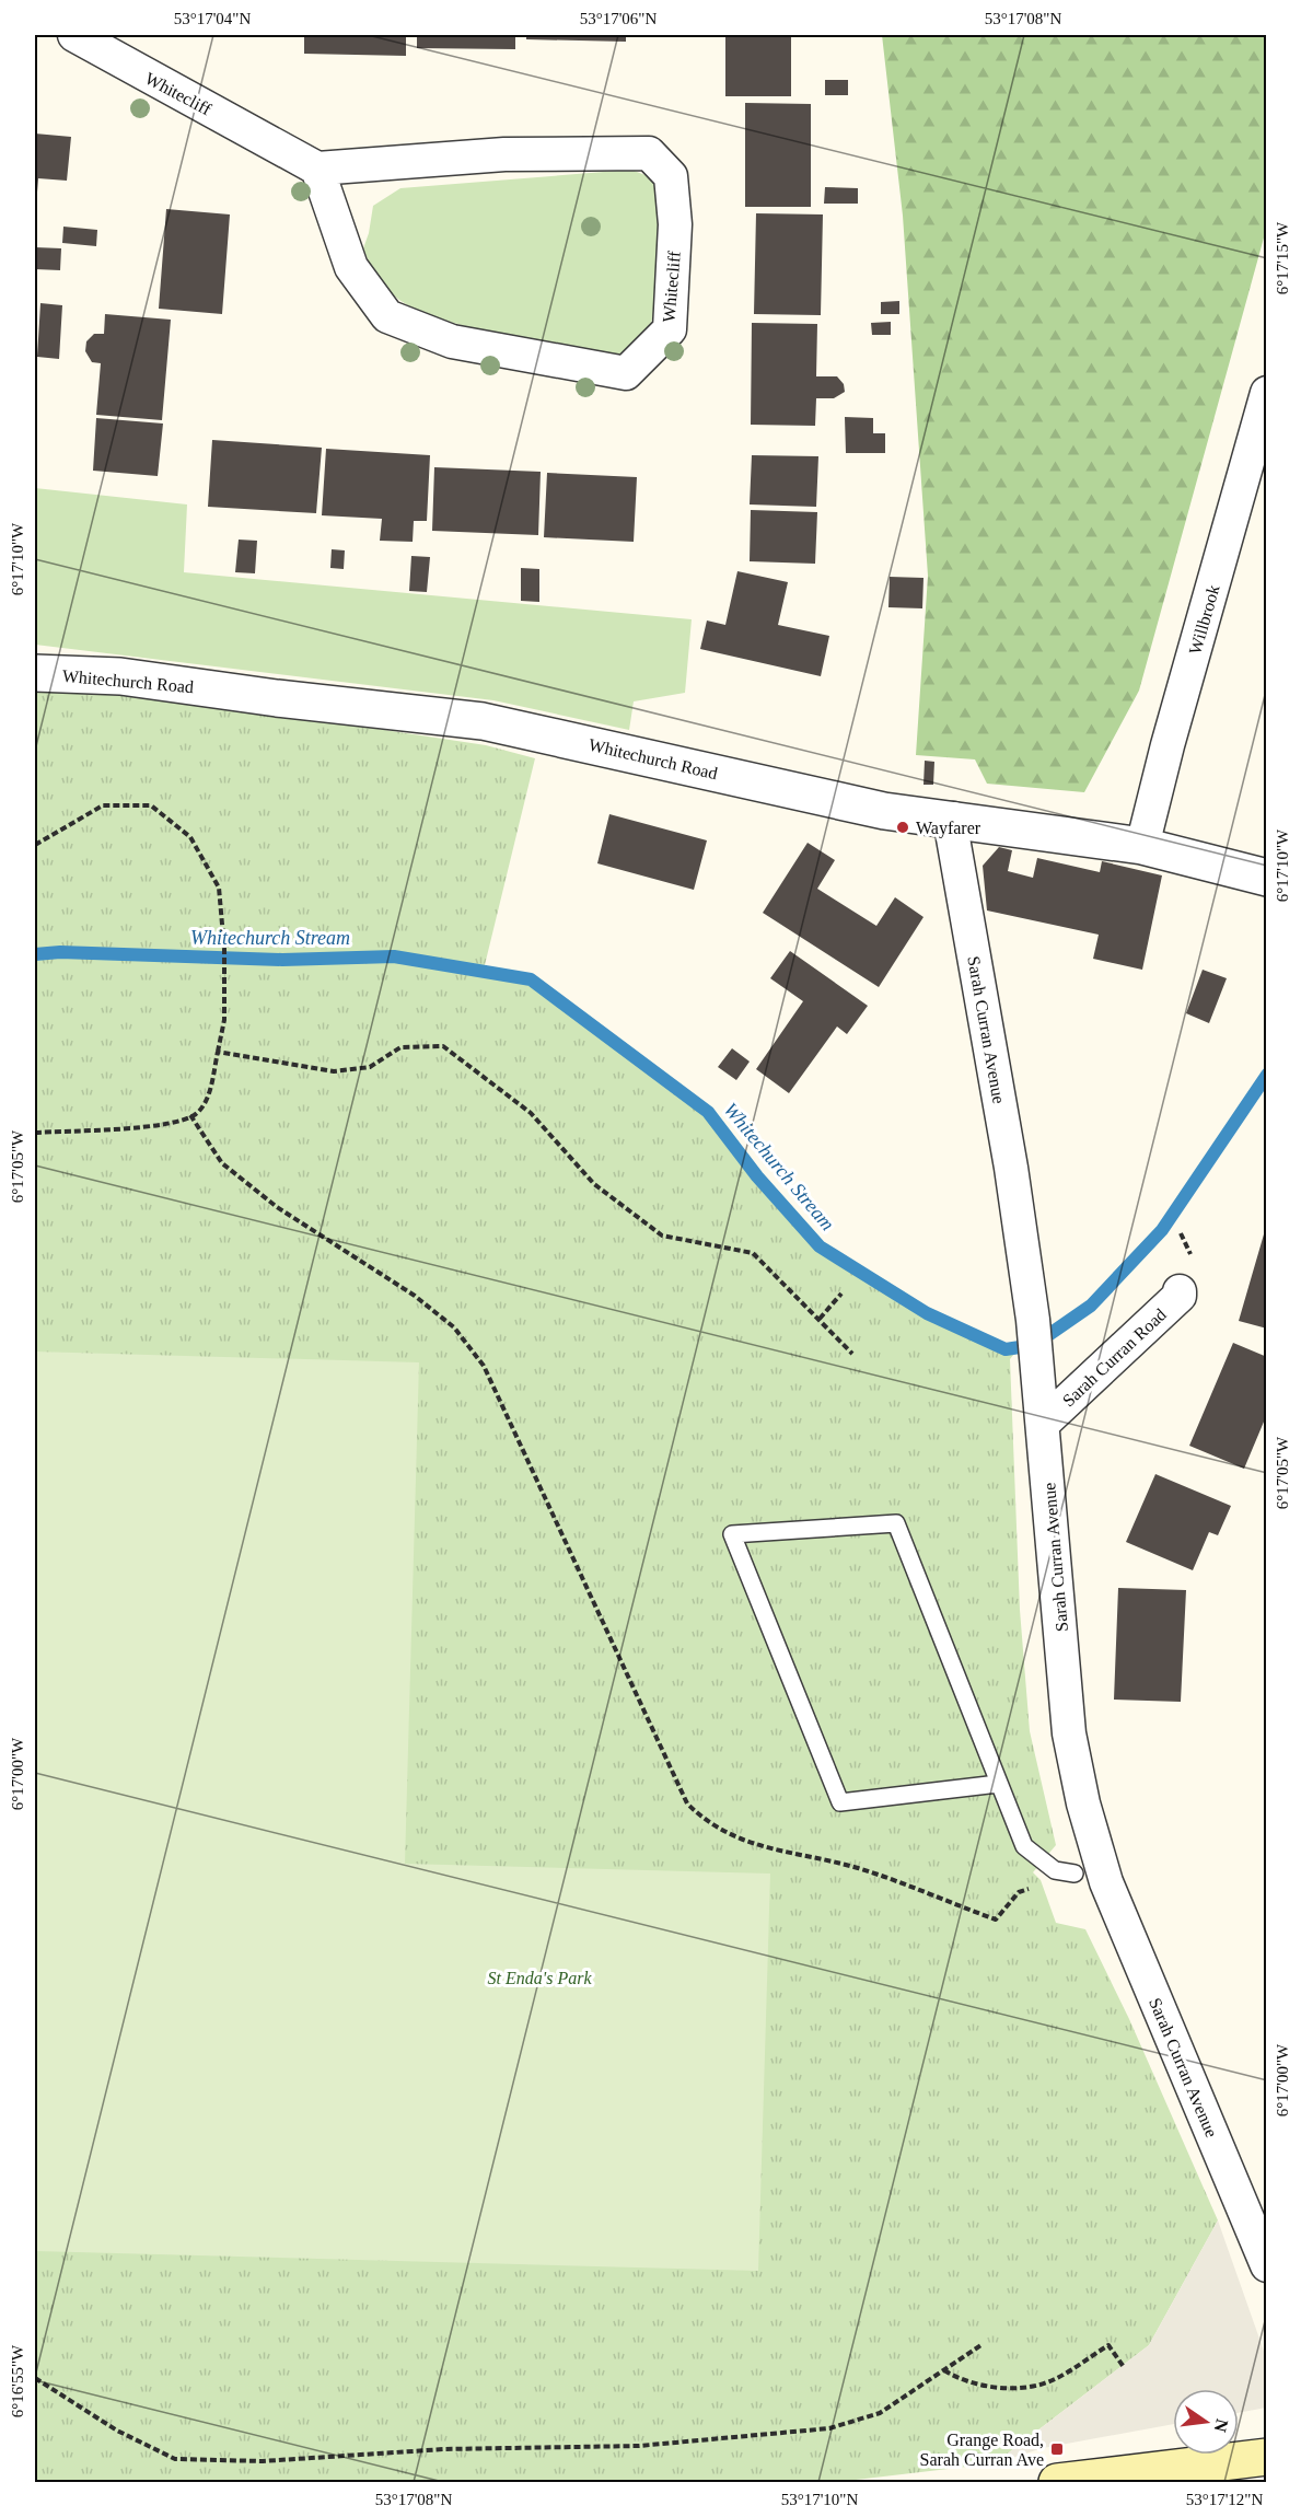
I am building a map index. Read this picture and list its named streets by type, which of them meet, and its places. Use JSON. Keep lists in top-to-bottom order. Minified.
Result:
{"streets":{"street":["Whitecliff","Willbrook","Whitechurch Road","Sarah Curran Avenue","Sarah Curran Road"]},"crossings":[["Willbrook","Whitechurch Road"],["Whitechurch Road","Sarah Curran Avenue"],["Sarah Curran Avenue","Sarah Curran Road"]],"water":["Whitechurch Stream"],"parks":["St Enda's Park"],"places":{"other":["Wayfarer"],"transit":["Grange Road, Sarah Curran Ave"]},"north":"right","coordinates":["53°17'04\"N","53°17'06\"N","53°17'08\"N","6°17'15\"W","6°17'10\"W","6°17'05\"W","6°17'00\"W","6°16'55\"W","53°17'10\"N","53°17'12\"N"]}
